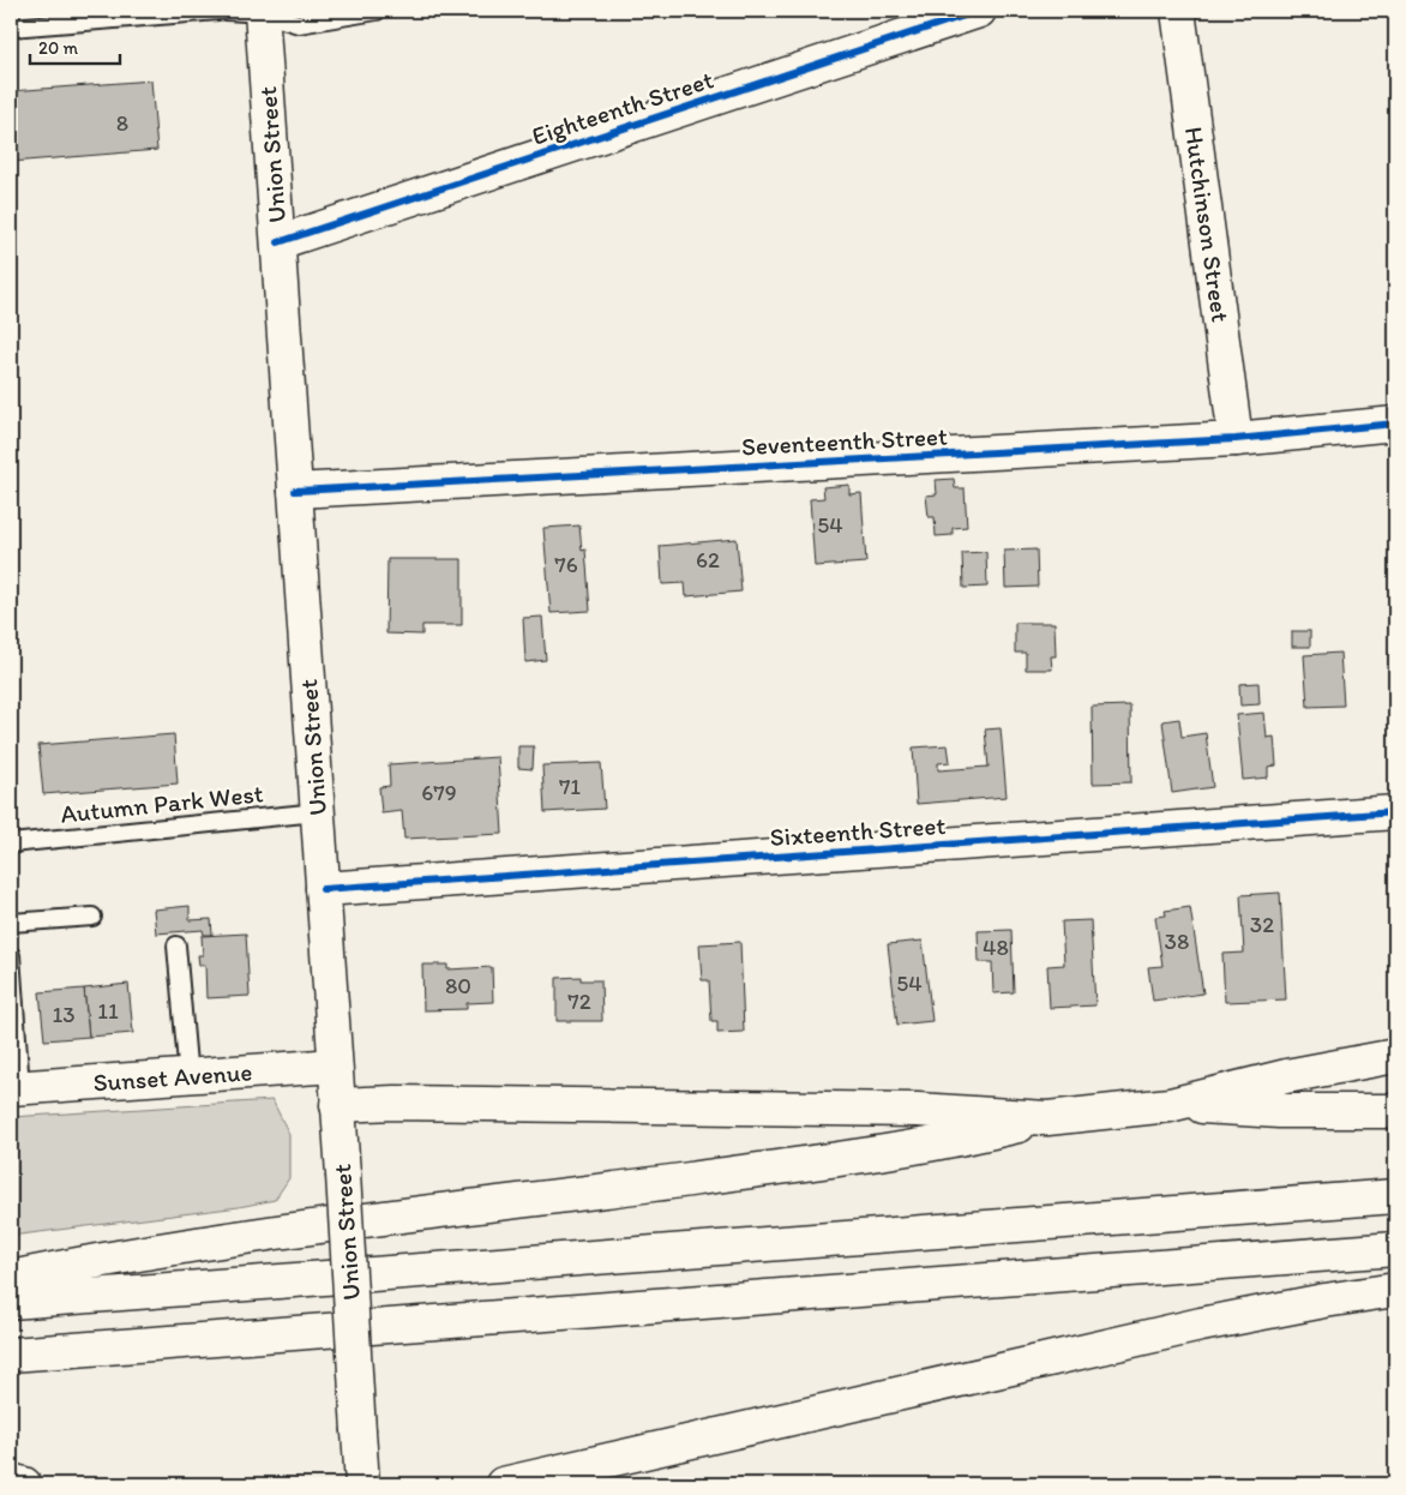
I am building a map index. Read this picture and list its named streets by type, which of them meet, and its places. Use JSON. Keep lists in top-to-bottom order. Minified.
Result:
{"streets":{"main road":["Eighteenth Street","Union Street","Hutchinson Street","Seventeenth Street","Sixteenth Street","Sunset Avenue"],"lane":["Autumn Park West"]},"crossings":[["Eighteenth Street","Union Street"],["Union Street","Seventeenth Street"],["Union Street","Autumn Park West"],["Union Street","Sixteenth Street"],["Union Street","Sunset Avenue"],["Hutchinson Street","Seventeenth Street"]],"house_numbers":["8","54","62","76","71","679","32","38","48","54","80","72","11","13"],"scale_bar":"20 m"}
